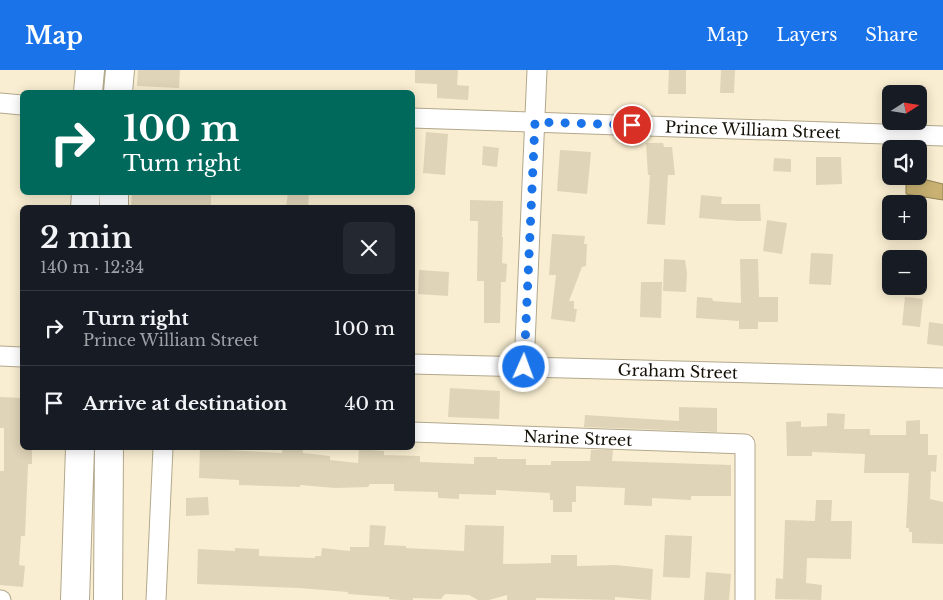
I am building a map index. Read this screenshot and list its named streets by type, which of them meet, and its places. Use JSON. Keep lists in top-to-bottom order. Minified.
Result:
{"streets":{"street":["Prince William Street","Graham Street","Narine Street"]},"north":"right","page":{"header":"Map","nav":["Map","Layers","Share"],"map_buttons":["+","−"],"turn":["100 m","Turn right"],"heading":["2 min","140 m · 12:34"],"list":[{"name":"Turn right","note":"Prince William Street","value":"100 m"},{"name":"Arrive at destination","value":"40 m"}]}}
